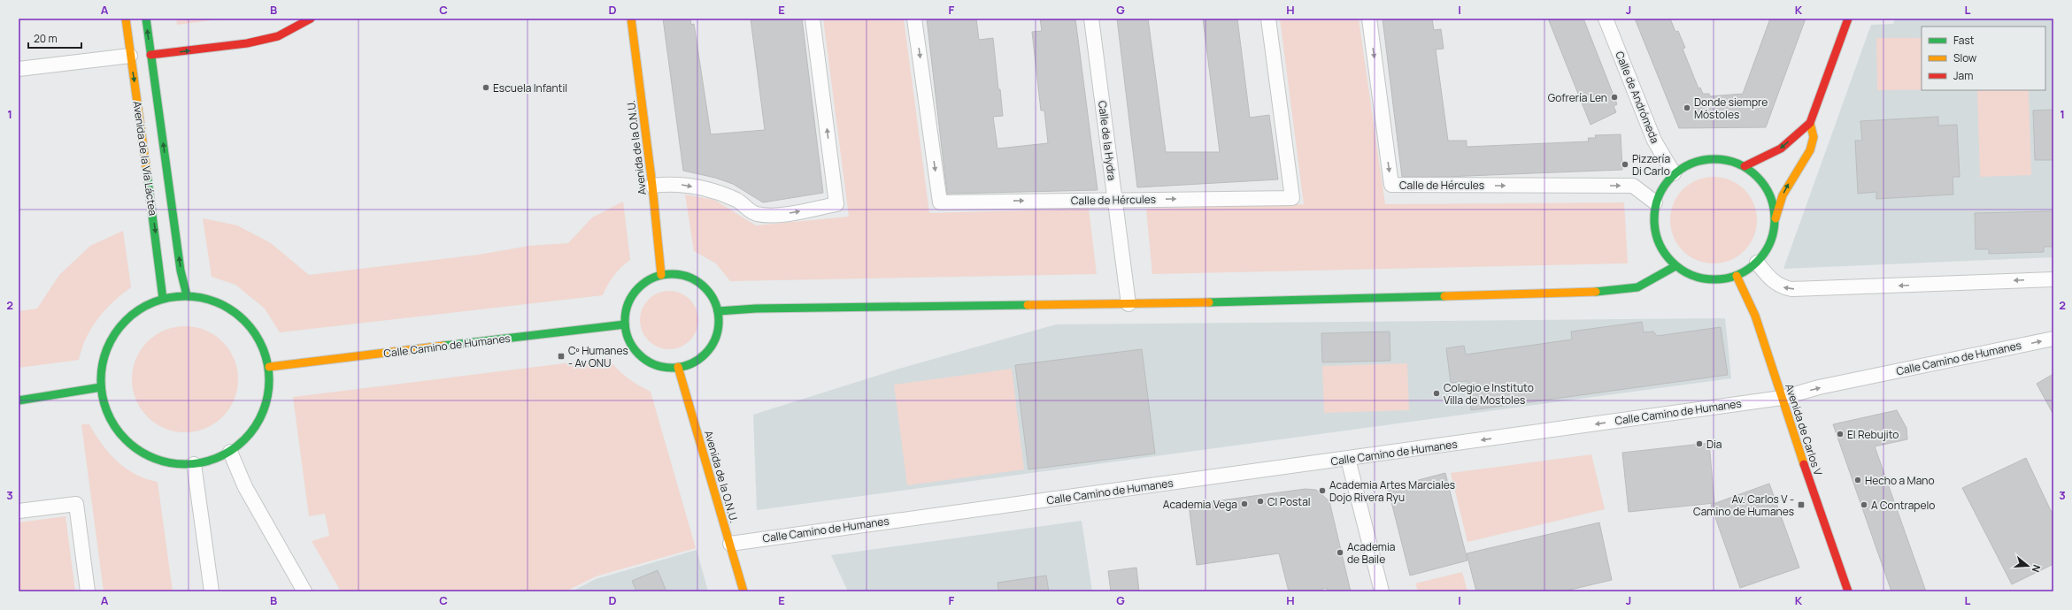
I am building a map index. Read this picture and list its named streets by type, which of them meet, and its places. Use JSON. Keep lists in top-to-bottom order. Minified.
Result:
{"streets":{"street":["Calle de Andrómeda","Calle de la Hydra","Avenida de la O.N.U.","Avenida de la Vía Láctea","Calle de Hércules","Calle Camino de Humanes","Avenida de Carlos V"]},"crossings":[["Calle de Andrómeda","Calle de Hércules"],["Calle de Andrómeda","Avenida de Carlos V"],["Calle de la Hydra","Calle de Hércules"],["Avenida de la O.N.U.","Calle Camino de Humanes"],["Calle de Hércules","Avenida de Carlos V"],["Calle Camino de Humanes","Avenida de Carlos V"]],"places":{"other":["Escuela Infantil","Gofrería Len","Donde siempre Móstoles","Pizzería Di Carlo","Colegio e Instituto Villa de Mostoles","El Rebujito","Dia","Hecho a Mano","Academia Artes Marciales Dojo Rivera Ryu","CI Postal","Academia Vega","A Contrapelo","Academia de Baile"],"transit":["Cº Humanes - Av ONU","Av. Carlos V - Camino de Humanes"]},"legend":["Fast","Slow","Jam"],"scale_bar":"20 m","north":"right","grid":{"columns":["A","B","C","D","E","F","G","H","I","J","K","L"],"rows":["1","2","3"]}}
